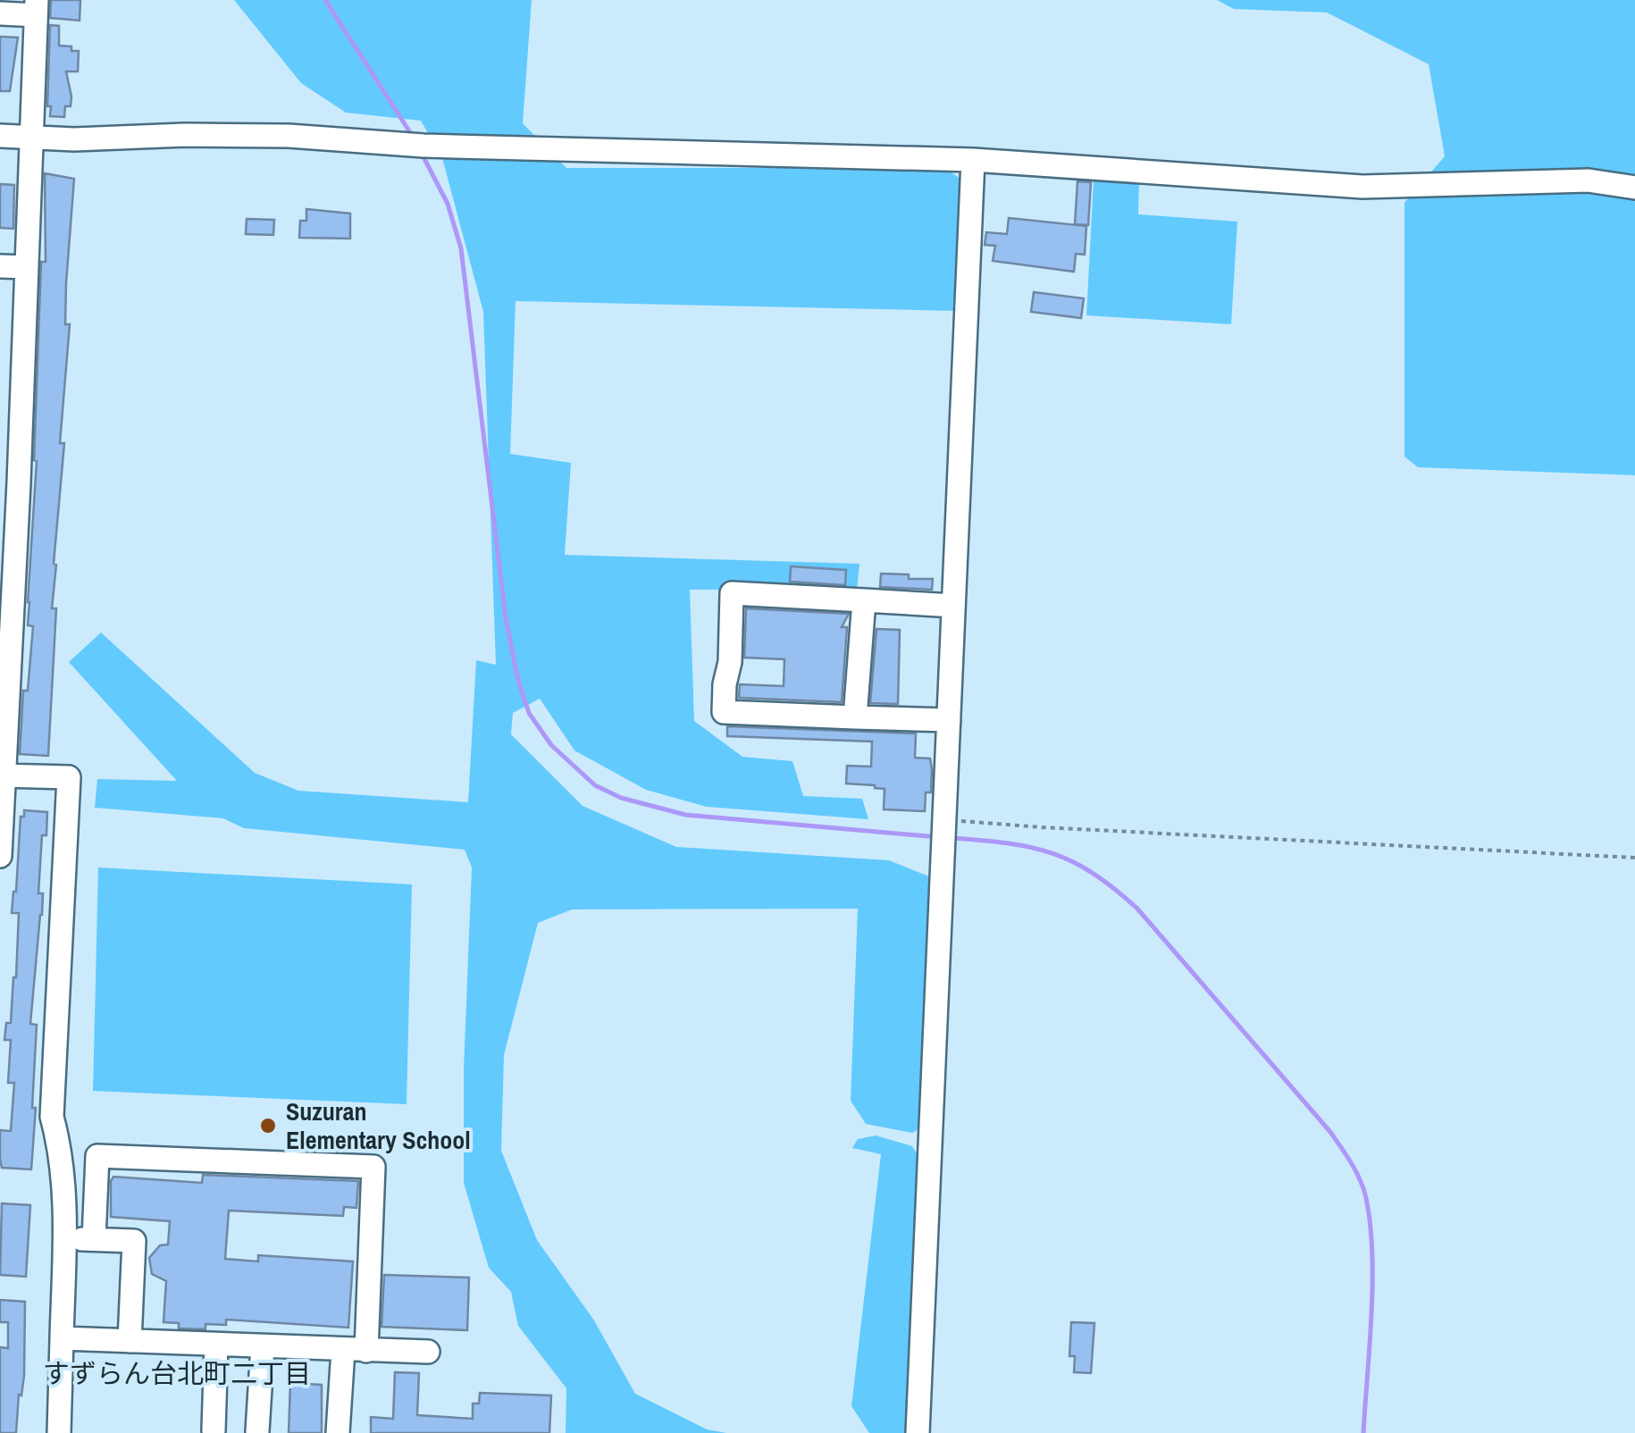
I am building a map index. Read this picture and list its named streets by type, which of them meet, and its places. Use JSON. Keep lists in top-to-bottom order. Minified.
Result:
{"districts":["すずらん台北町二丁目"],"places":["Suzuran Elementary School"]}
